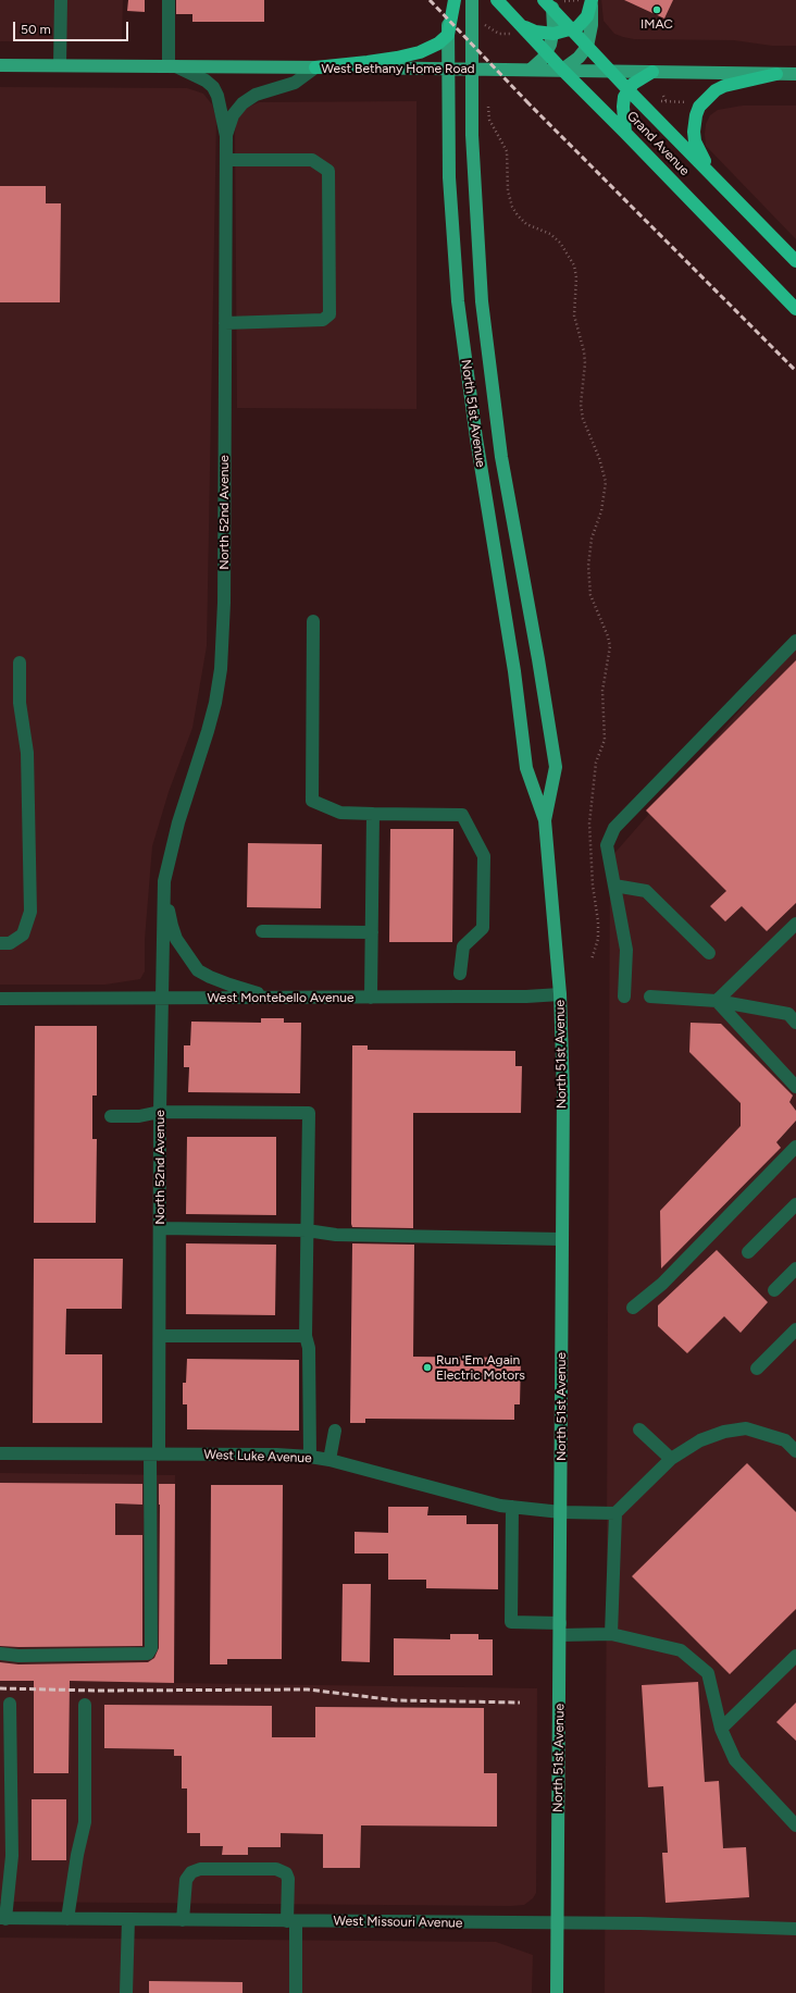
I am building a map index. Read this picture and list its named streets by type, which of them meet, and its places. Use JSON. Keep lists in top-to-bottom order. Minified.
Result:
{"streets":{"highway":["Grand Avenue"],"main road":["West Bethany Home Road","North 51st Avenue"],"street":["North 52nd Avenue","West Montebello Avenue","West Luke Avenue","West Missouri Avenue"]},"crossings":[["West Bethany Home Road","Grand Avenue"],["West Bethany Home Road","North 52nd Avenue"],["North 51st Avenue","West Montebello Avenue"],["North 51st Avenue","West Luke Avenue"],["North 51st Avenue","West Missouri Avenue"],["North 52nd Avenue","West Montebello Avenue"],["North 52nd Avenue","West Luke Avenue"]],"places":["IMAC","Run 'Em Again Electric Motors"],"scale_bar":"50 m"}
